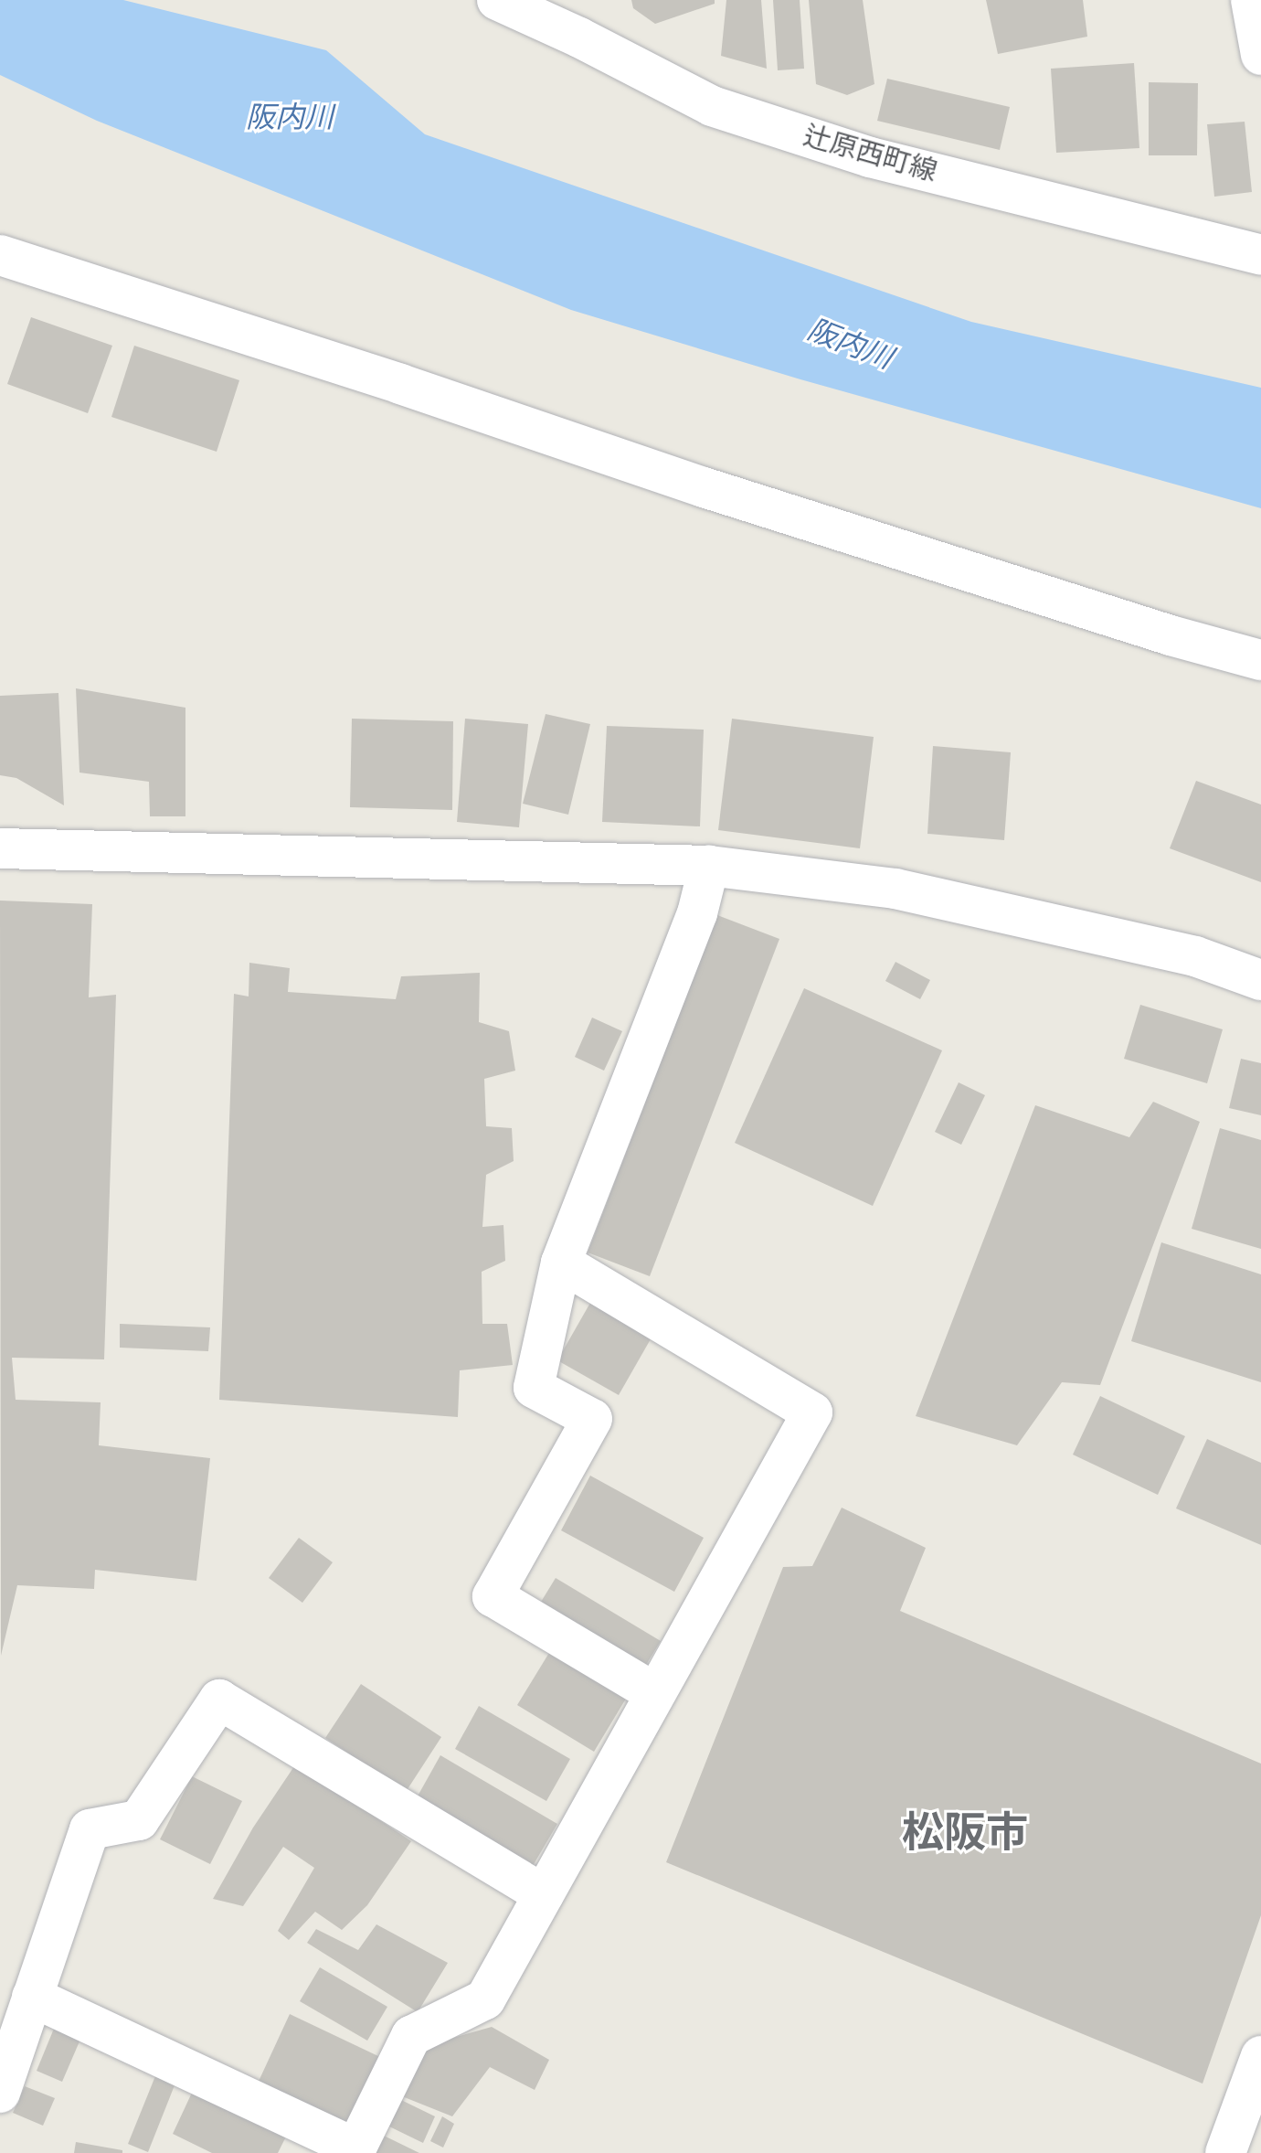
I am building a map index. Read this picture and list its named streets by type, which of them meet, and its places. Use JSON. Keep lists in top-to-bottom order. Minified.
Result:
{"streets":{"street":["辻原西町線"]},"districts":["松阪市"],"water":["阪内川"]}
